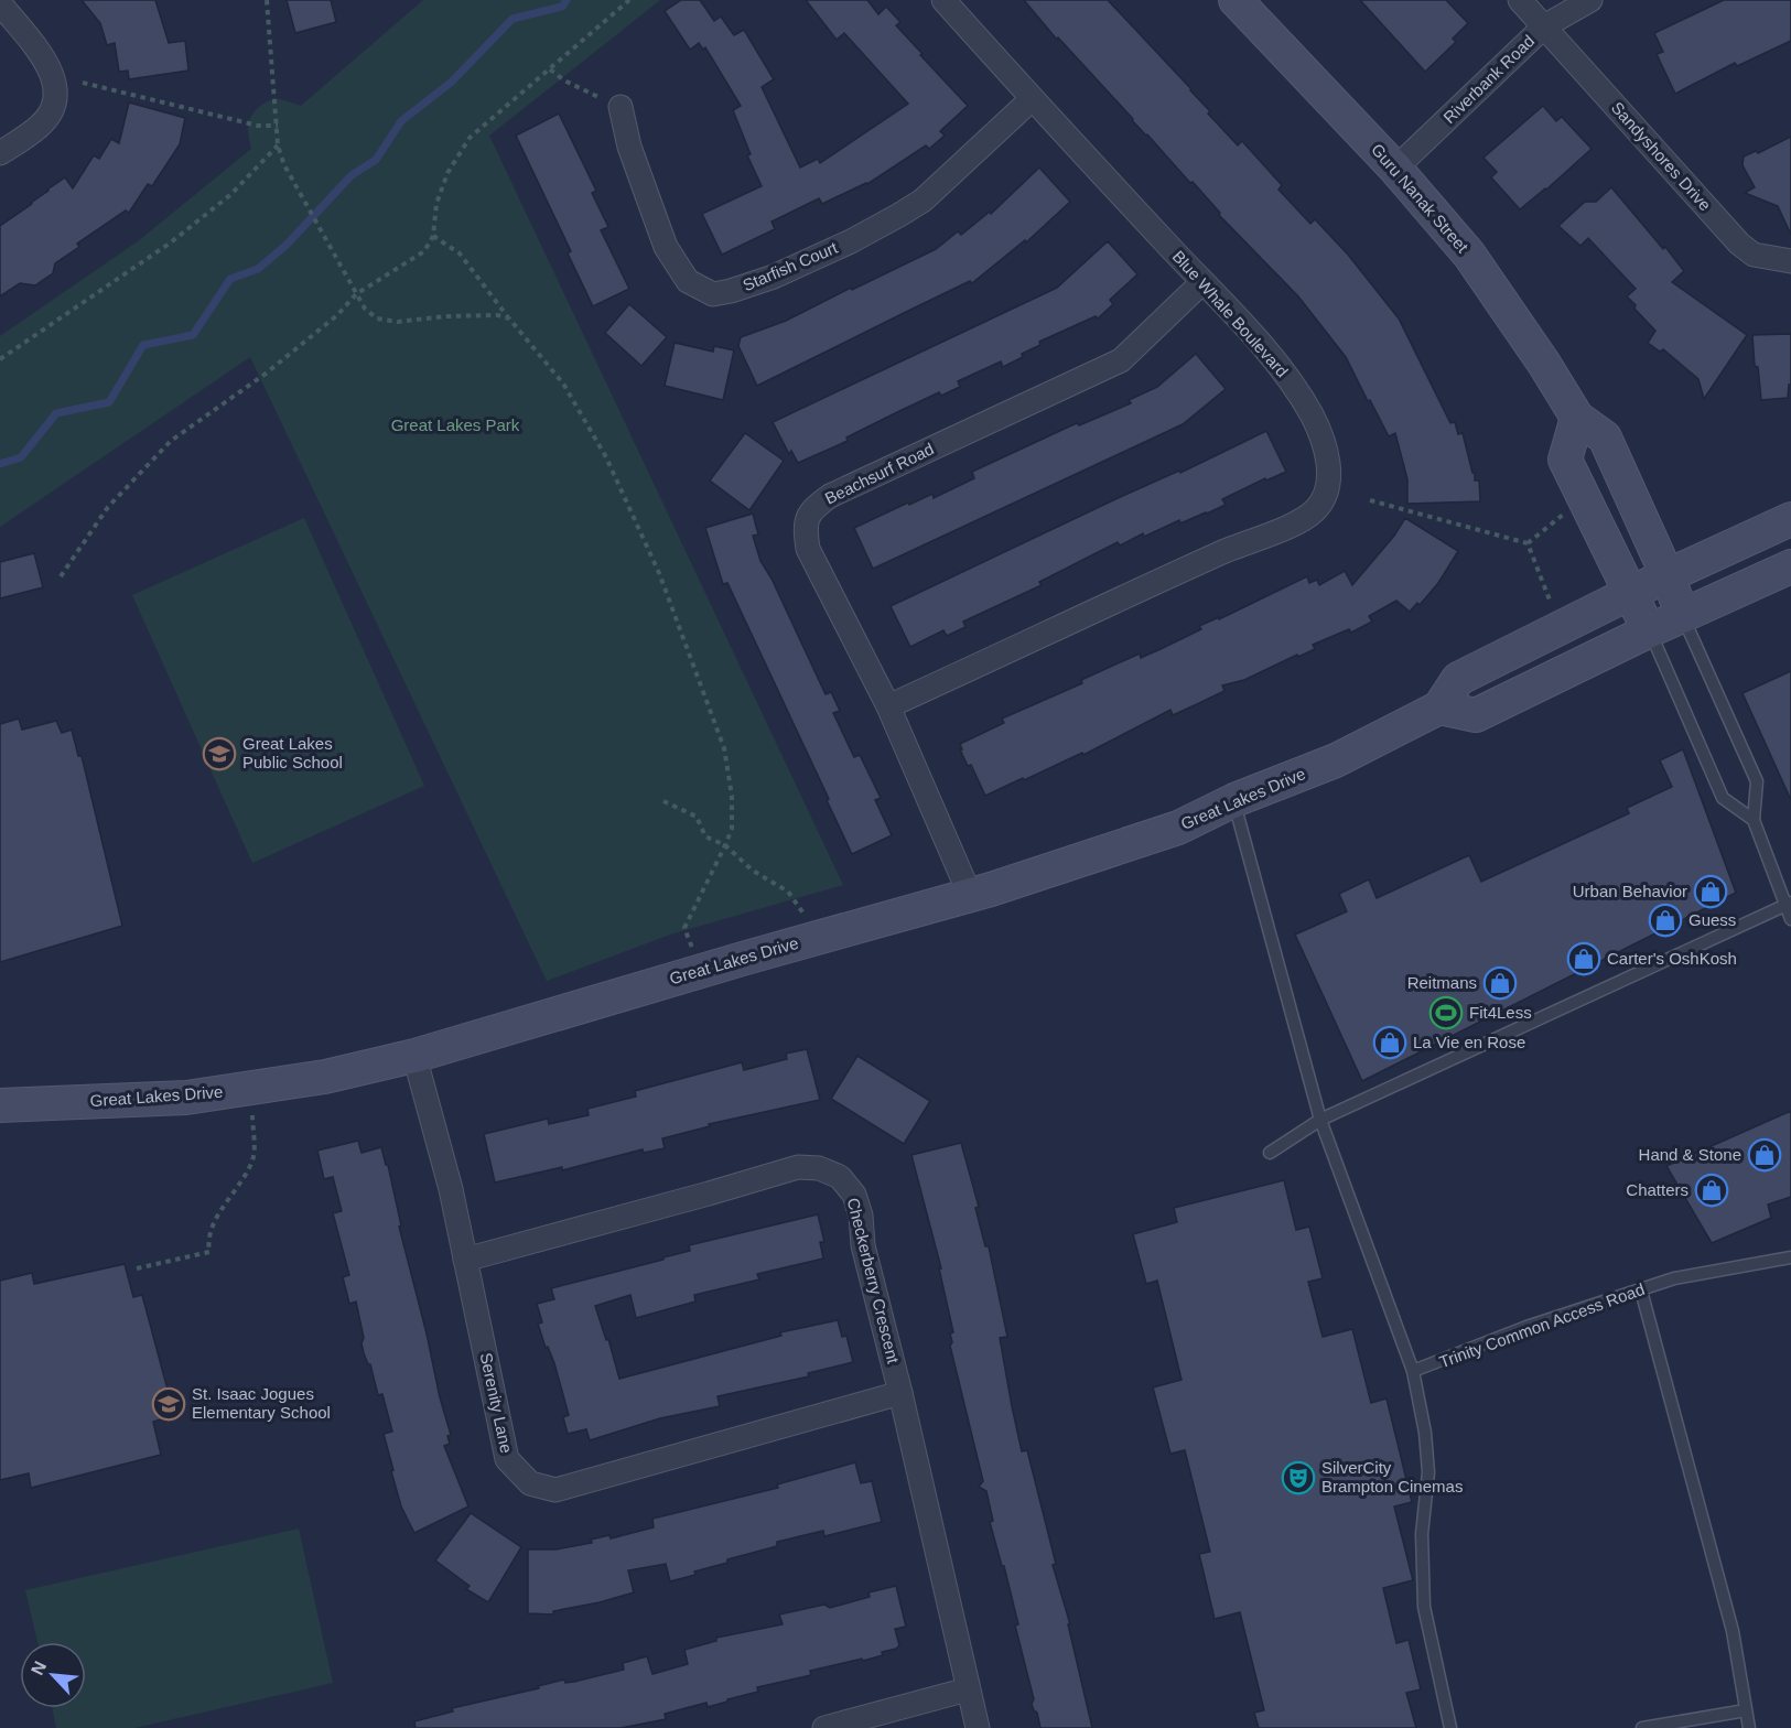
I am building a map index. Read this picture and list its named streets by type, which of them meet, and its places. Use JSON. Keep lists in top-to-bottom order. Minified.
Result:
{"streets":{"street":["Riverbank Road","Sandyshores Drive","Guru Nanak Street","Starfish Court","Blue Whale Boulevard","Beachsurf Road","Great Lakes Drive","Checkerberry Crescent","Serenity Lane"],"lane":["Trinity Common Access Road"]},"crossings":[["Riverbank Road","Sandyshores Drive"],["Riverbank Road","Guru Nanak Street"],["Guru Nanak Street","Great Lakes Drive"],["Starfish Court","Blue Whale Boulevard"],["Blue Whale Boulevard","Beachsurf Road"],["Beachsurf Road","Great Lakes Drive"],["Great Lakes Drive","Serenity Lane"],["Checkerberry Crescent","Serenity Lane"]],"parks":["Great Lakes Park"],"places":{"school or university":["Great Lakes Public School","St. Isaac Jogues Elementary School"],"shop":["Urban Behavior","Guess","Carter's OshKosh","Reitmans","La Vie en Rose","Hand & Stone","Chatters"],"sports":["Fit4Less"],"theatre":["SilverCity Brampton Cinemas"]},"north":"top left"}
